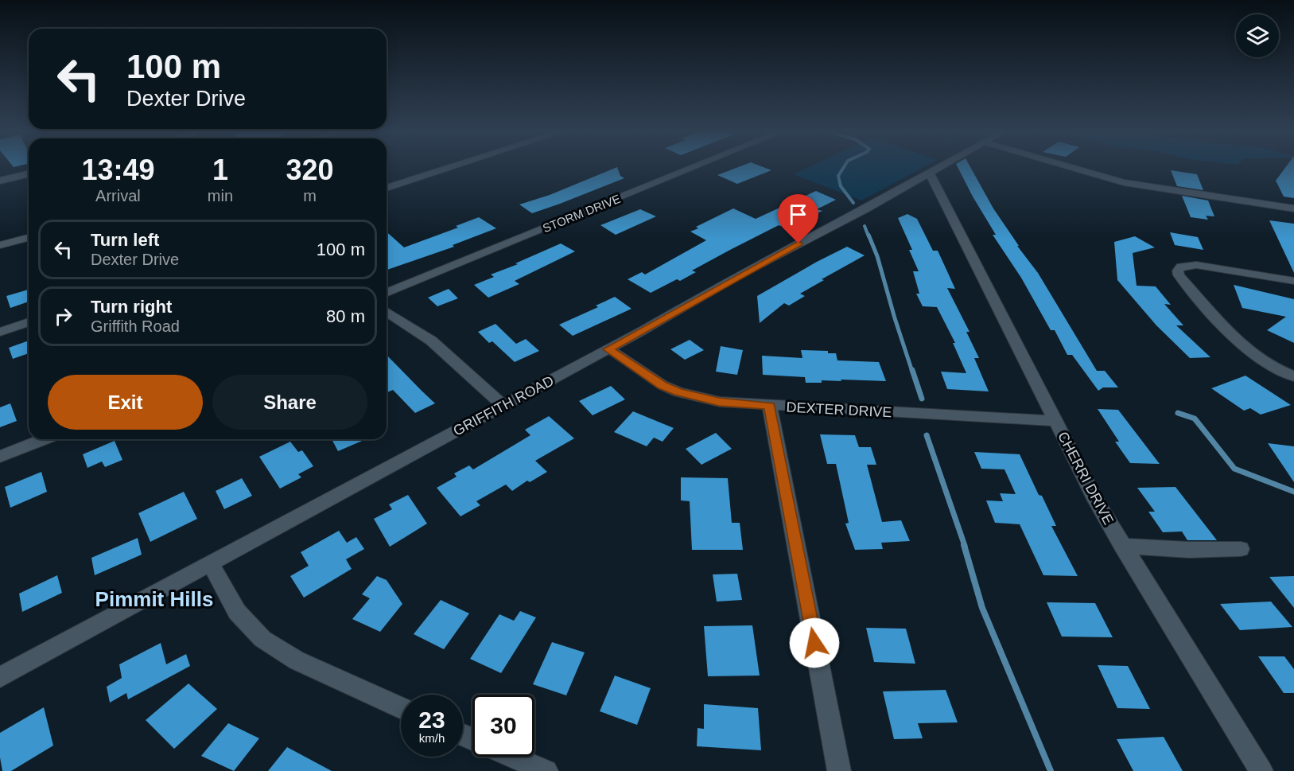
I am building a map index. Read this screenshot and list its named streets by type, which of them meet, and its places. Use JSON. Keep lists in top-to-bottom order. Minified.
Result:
{"streets":{"street":["STORM DRIVE","GRIFFITH ROAD","DEXTER DRIVE","CHERRI DRIVE"]},"crossings":[["GRIFFITH ROAD","DEXTER DRIVE"],["GRIFFITH ROAD","CHERRI DRIVE"],["DEXTER DRIVE","CHERRI DRIVE"]],"districts":["Pimmit Hills"],"page":{"turn":["100 m","Dexter Drive"],"eta":["13:49","Arrival","1","min","320","m"],"list":[{"name":"Turn left","note":"Dexter Drive","value":"100 m"},{"name":"Turn right","note":"Griffith Road","value":"80 m"}],"buttons":["Exit","Share"],"speed":"23 km/h","limit":"30"}}
